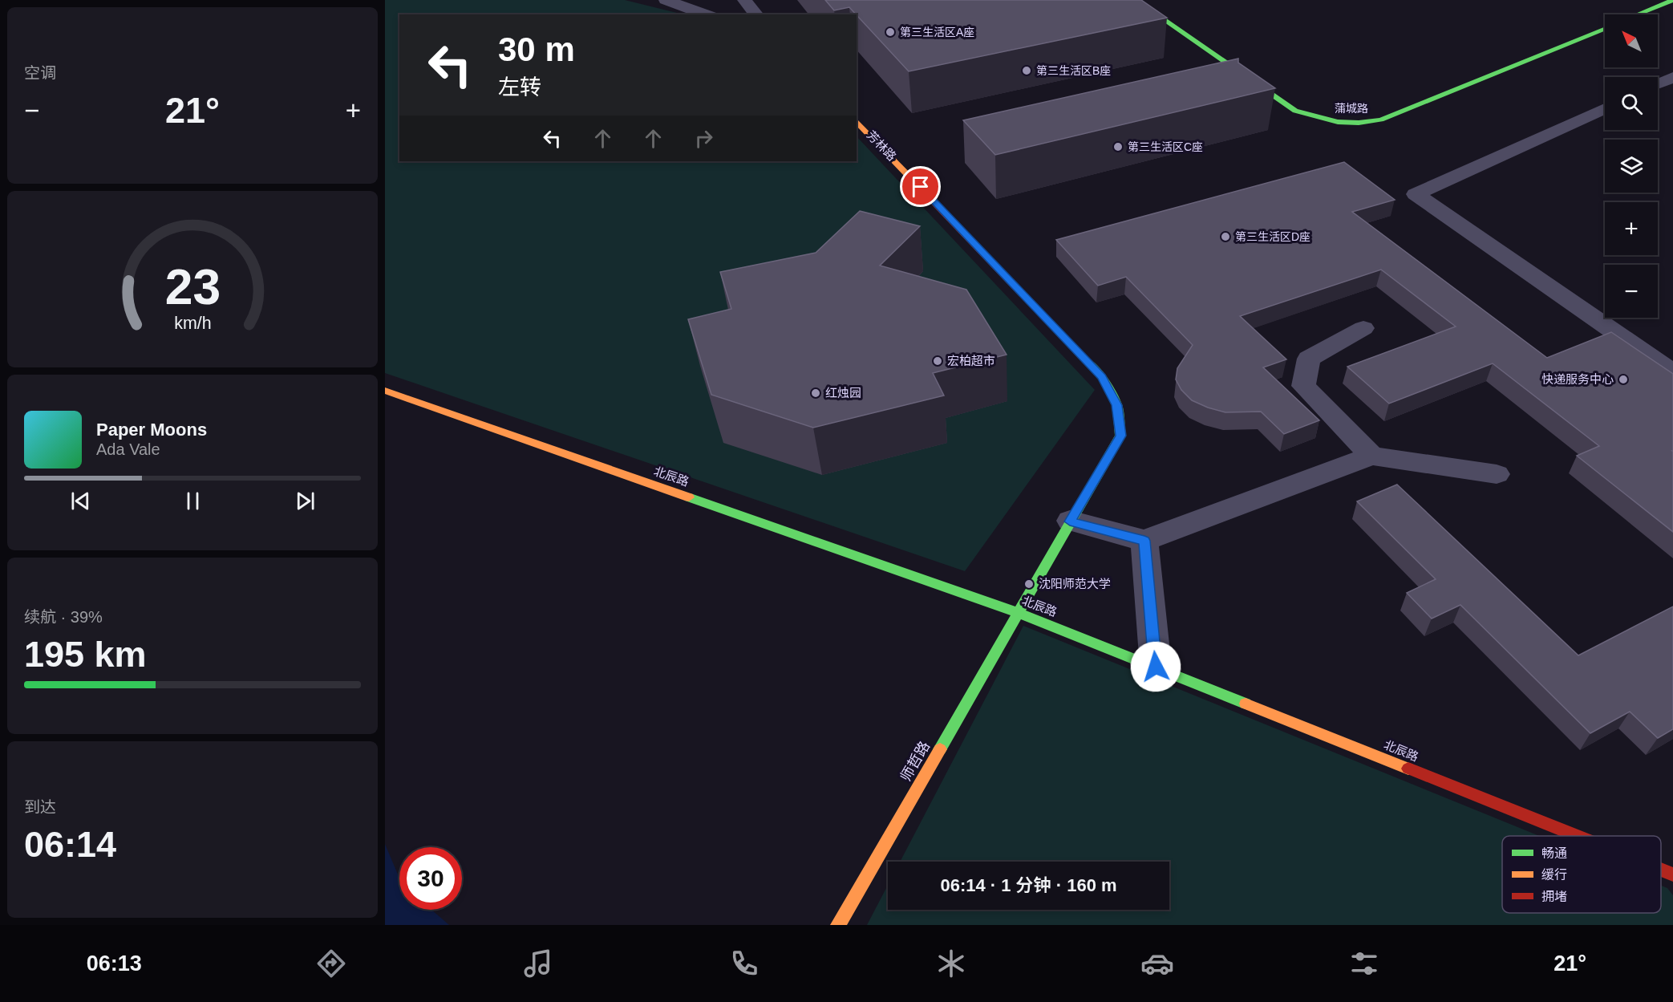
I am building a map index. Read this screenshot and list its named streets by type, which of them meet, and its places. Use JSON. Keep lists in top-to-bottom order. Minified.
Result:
{"streets":{"street":["蒲城路","芳林路","北辰路","师哲路"]},"crossings":[["芳林路","北辰路"],["芳林路","师哲路"],["北辰路","师哲路"]],"places":["第三生活区A座","第三生活区B座","第三生活区C座","第三生活区D座","宏柏超市","快递服务中心","红烛园","沈阳师范大学"],"legend":["畅通","缓行","拥堵"],"north":"top left","page":{"tile":["空调",["续航 · 39%","195 km"],["到达","06:14"]],"map_buttons":["+","−"],"turn":["30 m","左转"],"heat":["−","21°","+"],"song":["Paper Moons","Ada Vale"],"limit":"30","trip":"06:14 · 1 分钟 · 160 m","tabs":["06:13","21°"],"gauge":["23","km/h"]}}
